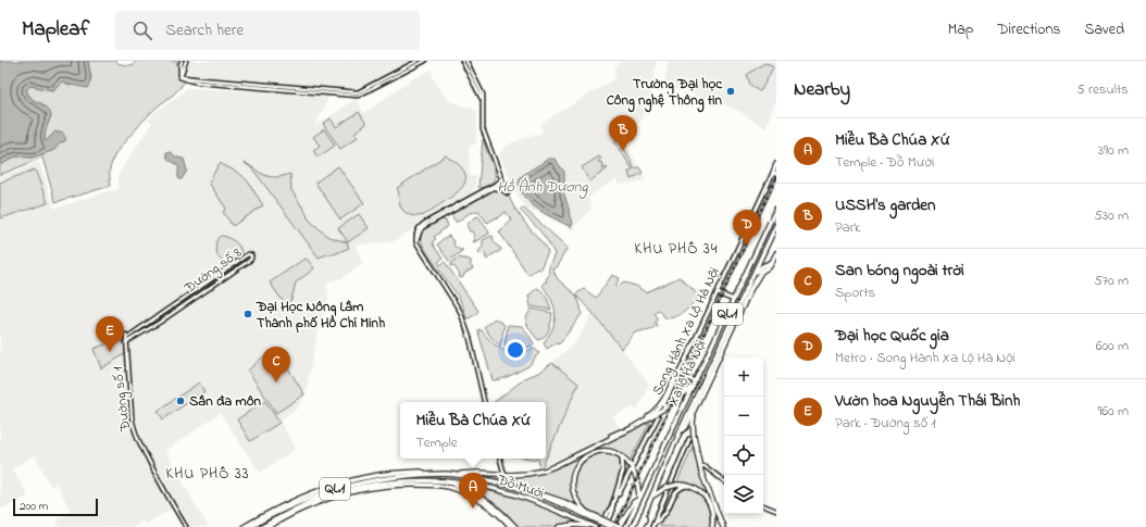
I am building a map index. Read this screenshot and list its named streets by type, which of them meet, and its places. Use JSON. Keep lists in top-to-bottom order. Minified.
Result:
{"streets":{"main road":["QL.1","Song Hành Xa Lộ Hà Nội","Xa lộ Hà Nội","Đỗ Mười"],"street":["Đường số 8","Đường số 1"]},"crossings":[["Đường số 8","Đường số 1"],["QL.1","Xa lộ Hà Nội"],["QL.1","Đỗ Mười"],["Xa lộ Hà Nội","Đỗ Mười"]],"districts":["KHU PHỐ 34","KHU PHỐ 33"],"water":["Hồ Ánh Dương"],"places":["Trường Đại học Công nghệ Thông tin","Đại Học Nông Lâm Thành phố Hồ Chí Minh","Sân đa môn"],"scale_bar":"200 m","page":{"header":"Mapleaf","search":"Search here","nav":["Map","Directions","Saved"],"heading":["Nearby","5 results"],"pins":["B","D","E","C","A"],"list":[{"mark":"A","name":"Miễu Bà Chúa Xứ","note":"Temple · Đỗ Mười","value":"390 m"},{"mark":"B","name":"USSH's garden","note":"Park","value":"530 m"},{"mark":"C","name":"San bóng ngoài trời","note":"Sports","value":"570 m"},{"mark":"D","name":"Đại học Quốc gia","note":"Metro · Song Hành Xa Lộ Hà Nội","value":"600 m"},{"mark":"E","name":"Vườn hoa Nguyễn Thái Bình","note":"Park · Đường số 1","value":"960 m"}],"map_buttons":["+","−"],"popup":["Miễu Bà Chúa Xứ","Temple"],"scale":"200 m"}}
